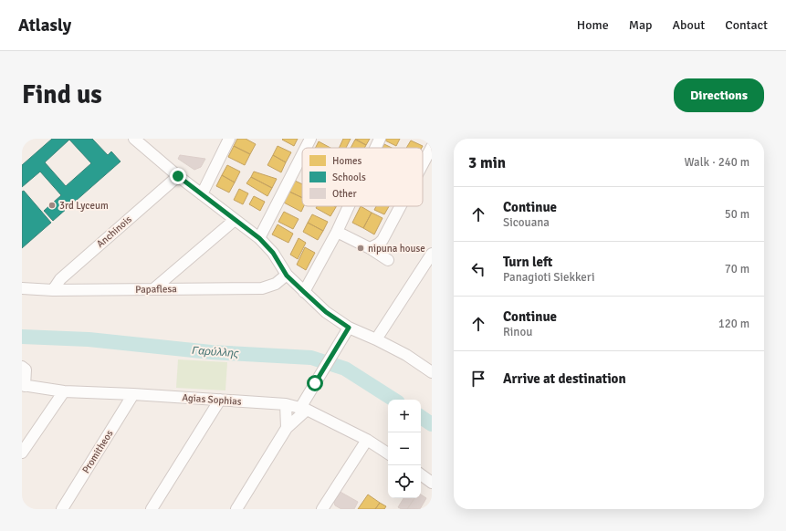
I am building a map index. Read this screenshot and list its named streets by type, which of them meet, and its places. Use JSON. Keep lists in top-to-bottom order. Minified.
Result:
{"streets":{"street":["Anchinois","Papaflesa","Agias Sophias","Promitheos"]},"crossings":[["Anchinois","Papaflesa"],["Agias Sophias","Promitheos"]],"water":["Γαρύλλης"],"places":["3rd Lyceum","nipuna house"],"legend":["Homes","Schools","Other"],"page":{"header":"Atlasly","nav":["Home","Map","About","Contact"],"buttons":"Directions","title":"Find us","heading":["3 min","Walk · 240 m"],"list":[["Continue","Sicouana","50 m"],["Turn left","Panagioti Siekkeri","70 m"],["Continue","Rinou","120 m"],"Arrive at destination"],"map_buttons":["+","−"]}}
